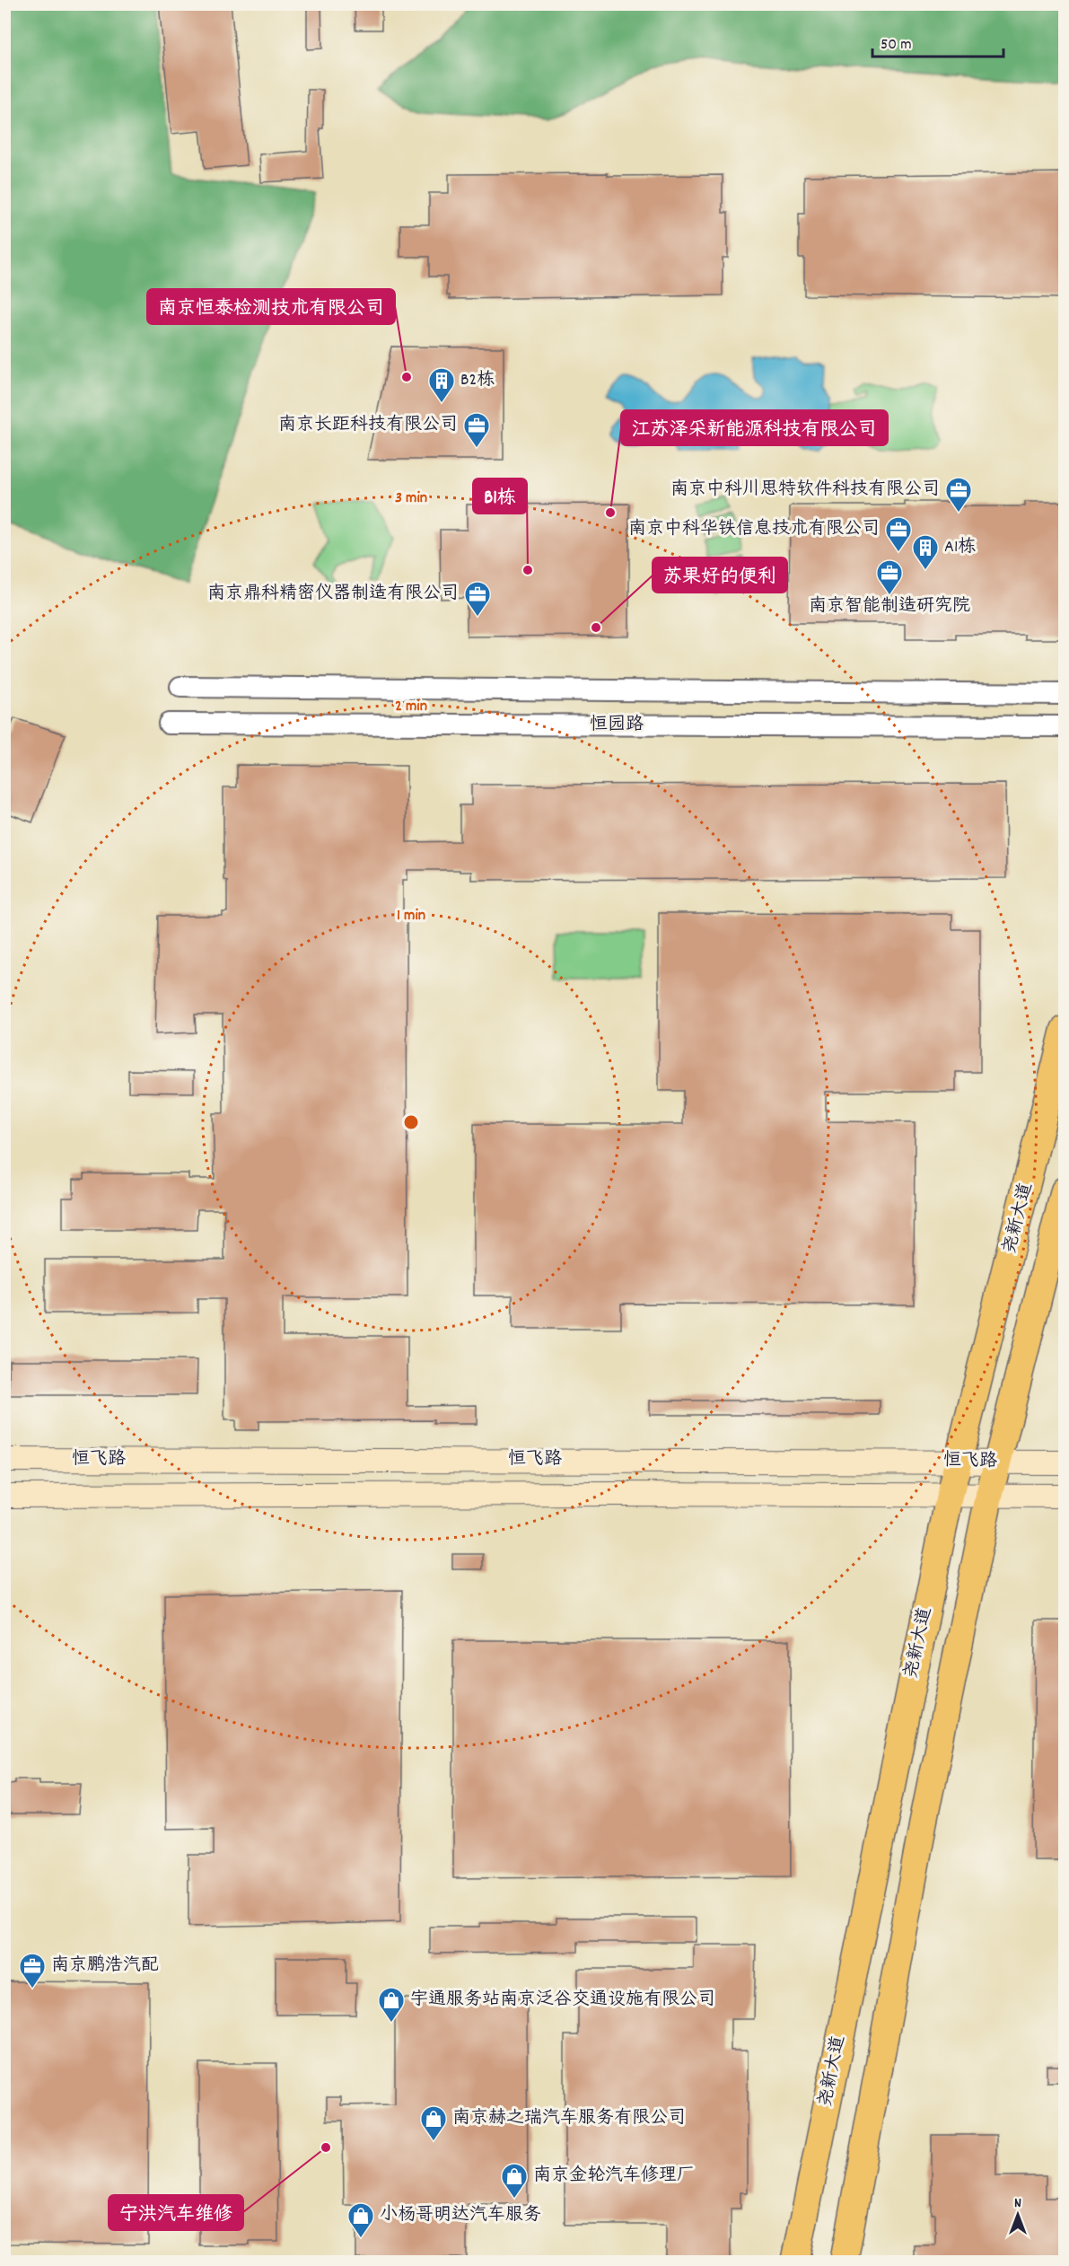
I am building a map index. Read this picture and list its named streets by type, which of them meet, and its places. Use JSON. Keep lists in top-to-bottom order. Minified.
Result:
{"streets":{"main road":["尧新大道","恒飞路"],"street":["恒园路"]},"crossings":[["尧新大道","恒飞路"]],"places":{"other":["南京恒泰检测技术有限公司","江苏泽采新能源科技有限公司","B1栋","苏果好的便利","宁洪汽车维修"],"building":["B2栋","A1栋"],"office":["南京长距科技有限公司","南京中科川思特软件科技有限公司","南京中科华铁信息技术有限公司","南京智能制造研究院","南京鼎科精密仪器制造有限公司","南京鹏浩汽配"],"shop":["宇通服务站南京泛谷交通设施有限公司","南京赫之瑞汽车服务有限公司","南京金轮汽车修理厂","小杨哥明达汽车服务"]},"scale_bar":"50 m","north":"top","rings":["3 min","2 min","1 min"]}
